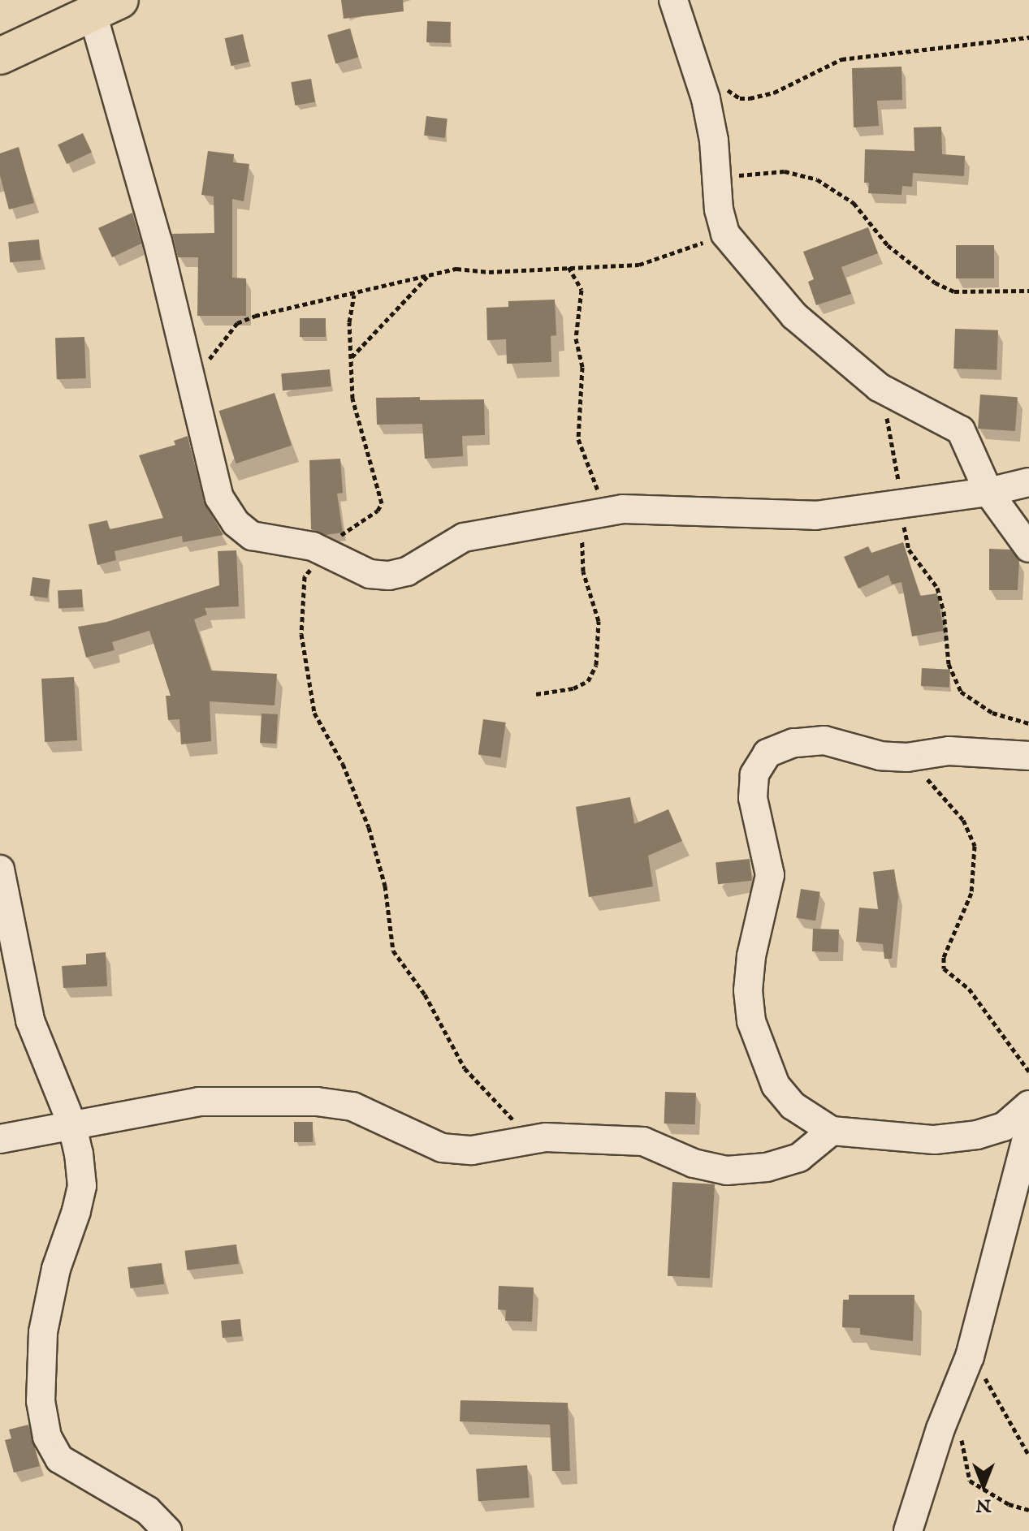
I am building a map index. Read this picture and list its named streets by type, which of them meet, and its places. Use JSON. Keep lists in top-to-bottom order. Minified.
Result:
{"north":"bottom"}
